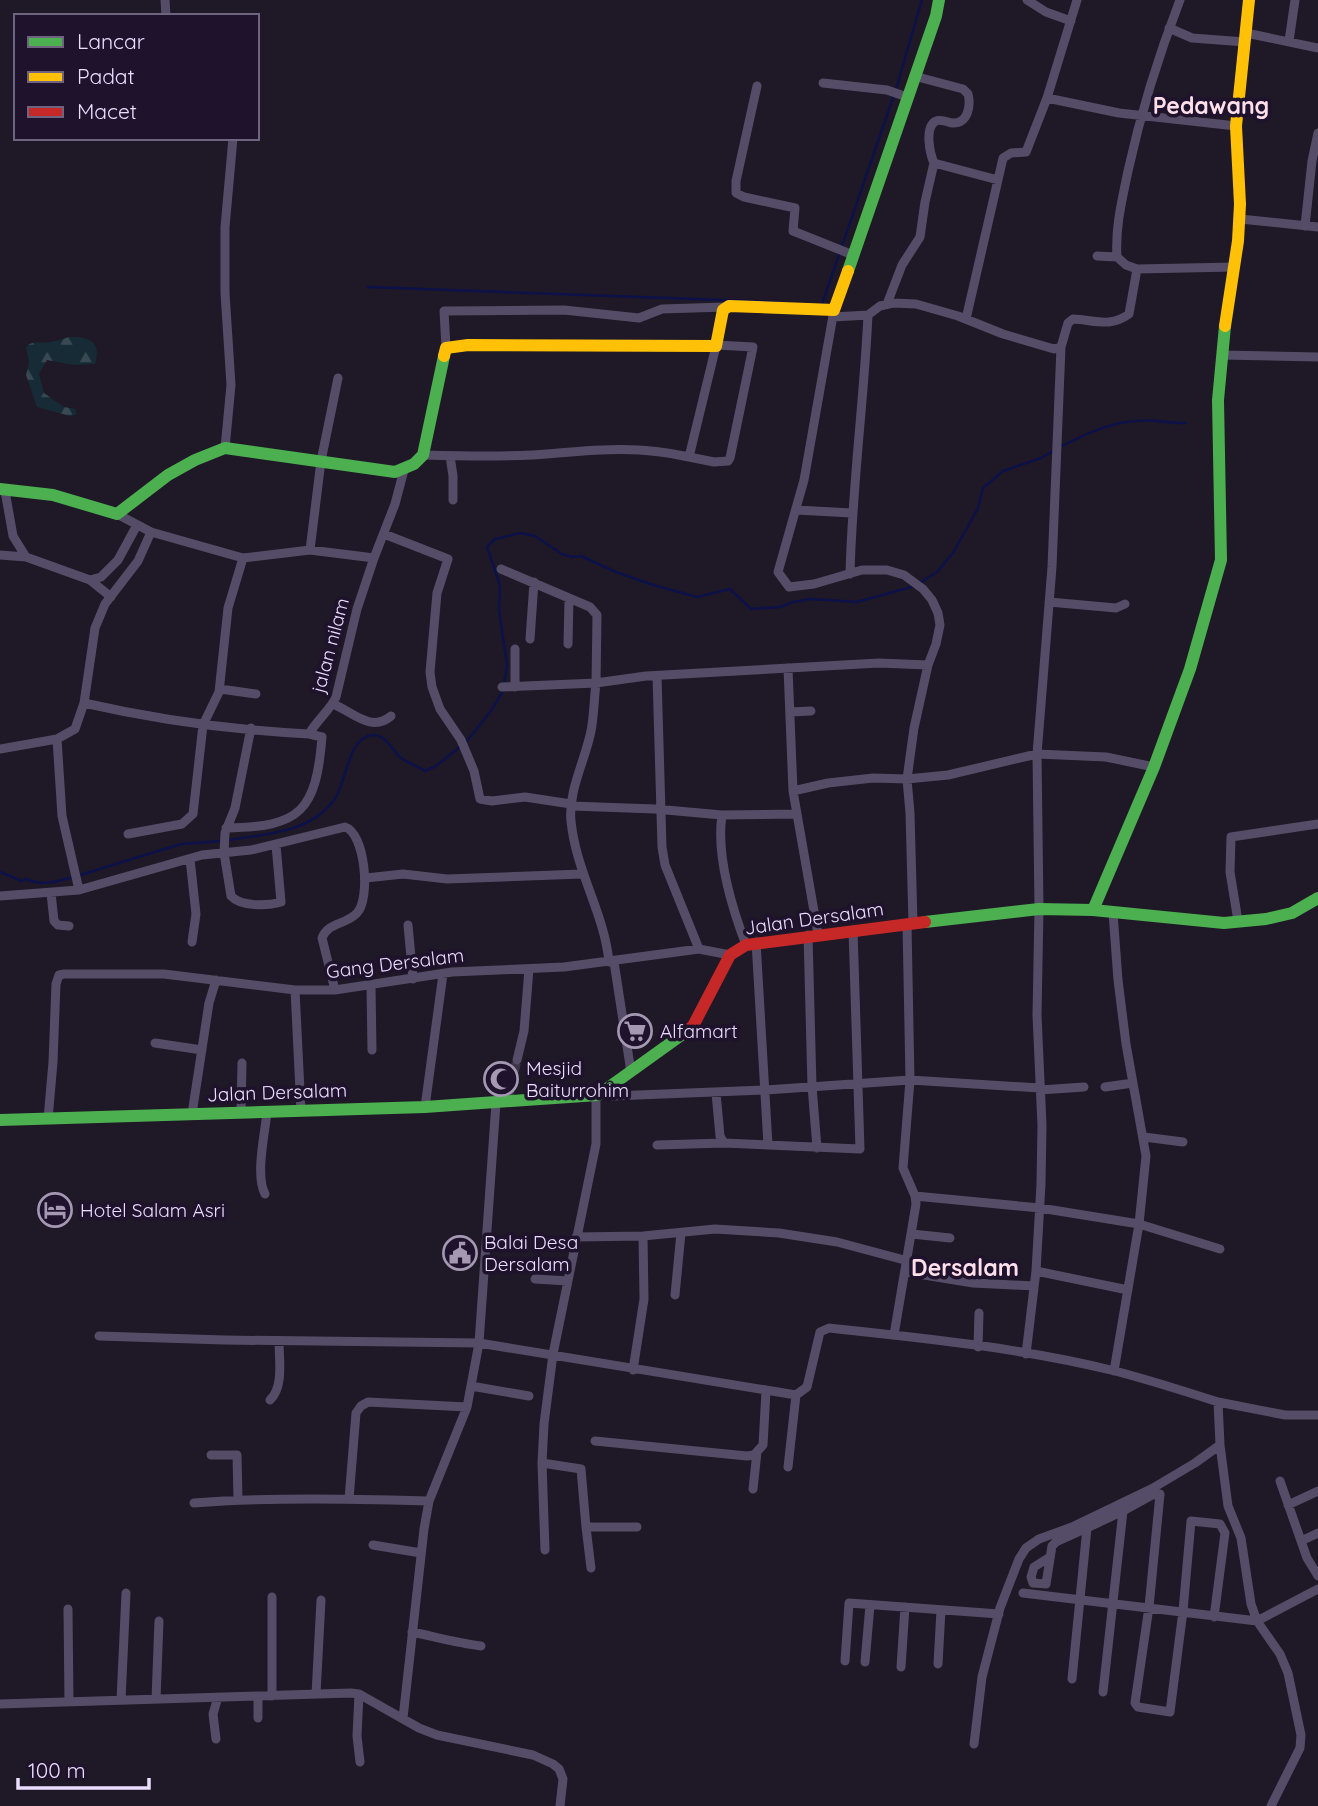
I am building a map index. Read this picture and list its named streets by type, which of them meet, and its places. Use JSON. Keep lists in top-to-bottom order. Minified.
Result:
{"streets":{"street":["jalan nilam","Jalan Dersalam","Gang Dersalam"]},"crossings":[["Jalan Dersalam","Gang Dersalam"]],"districts":["Pedawang","Dersalam"],"places":{"supermarket":["Alfamart"],"mosque":["Mesjid Baiturrohim"],"hotel":["Hotel Salam Asri"],"public building":["Balai Desa Dersalam"]},"legend":["Lancar","Padat","Macet"],"scale_bar":"100 m"}
